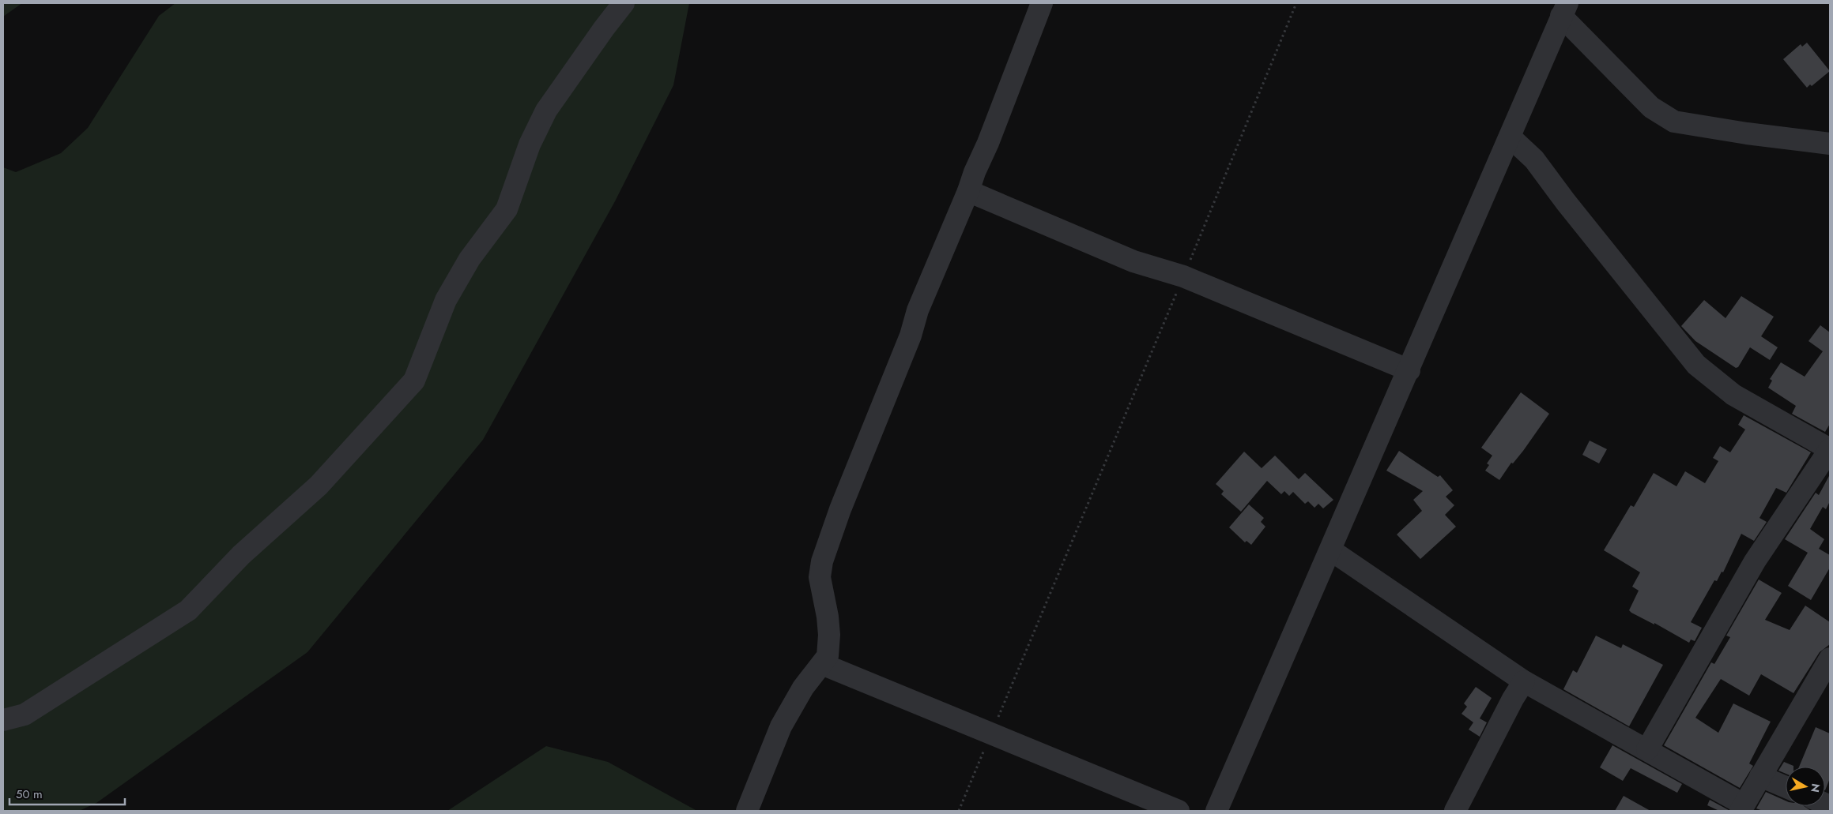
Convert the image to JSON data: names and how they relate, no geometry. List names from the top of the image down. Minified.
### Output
{"scale_bar":"50 m","north":"right"}
